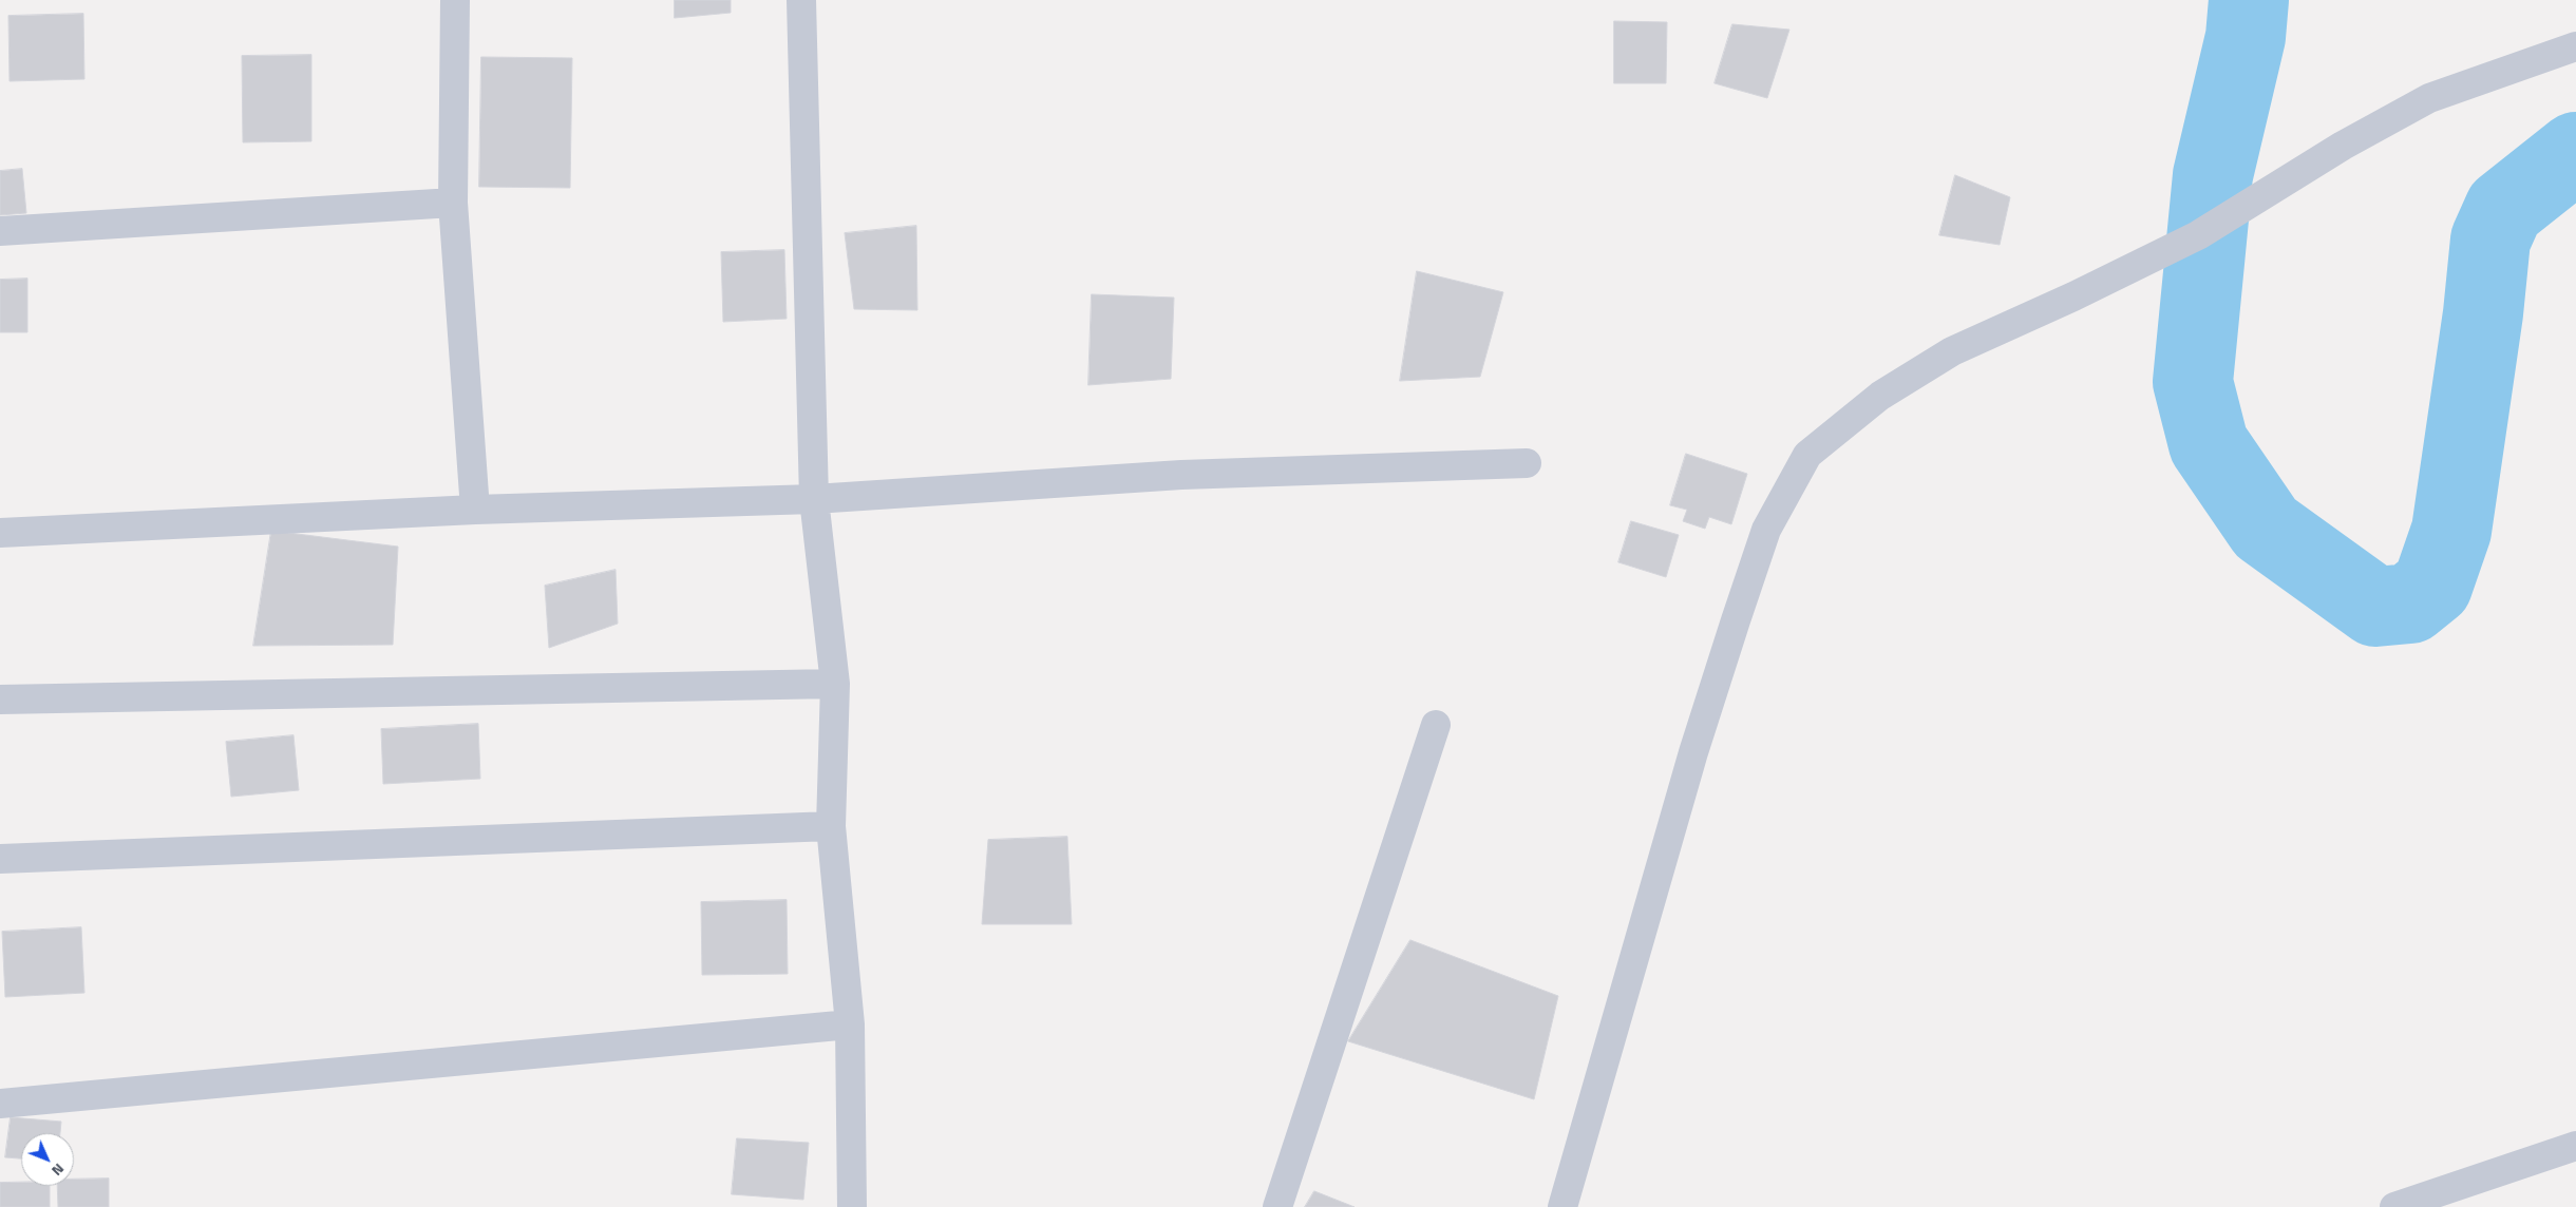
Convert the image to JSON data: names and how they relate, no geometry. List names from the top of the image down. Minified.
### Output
{"north":"bottom right"}
